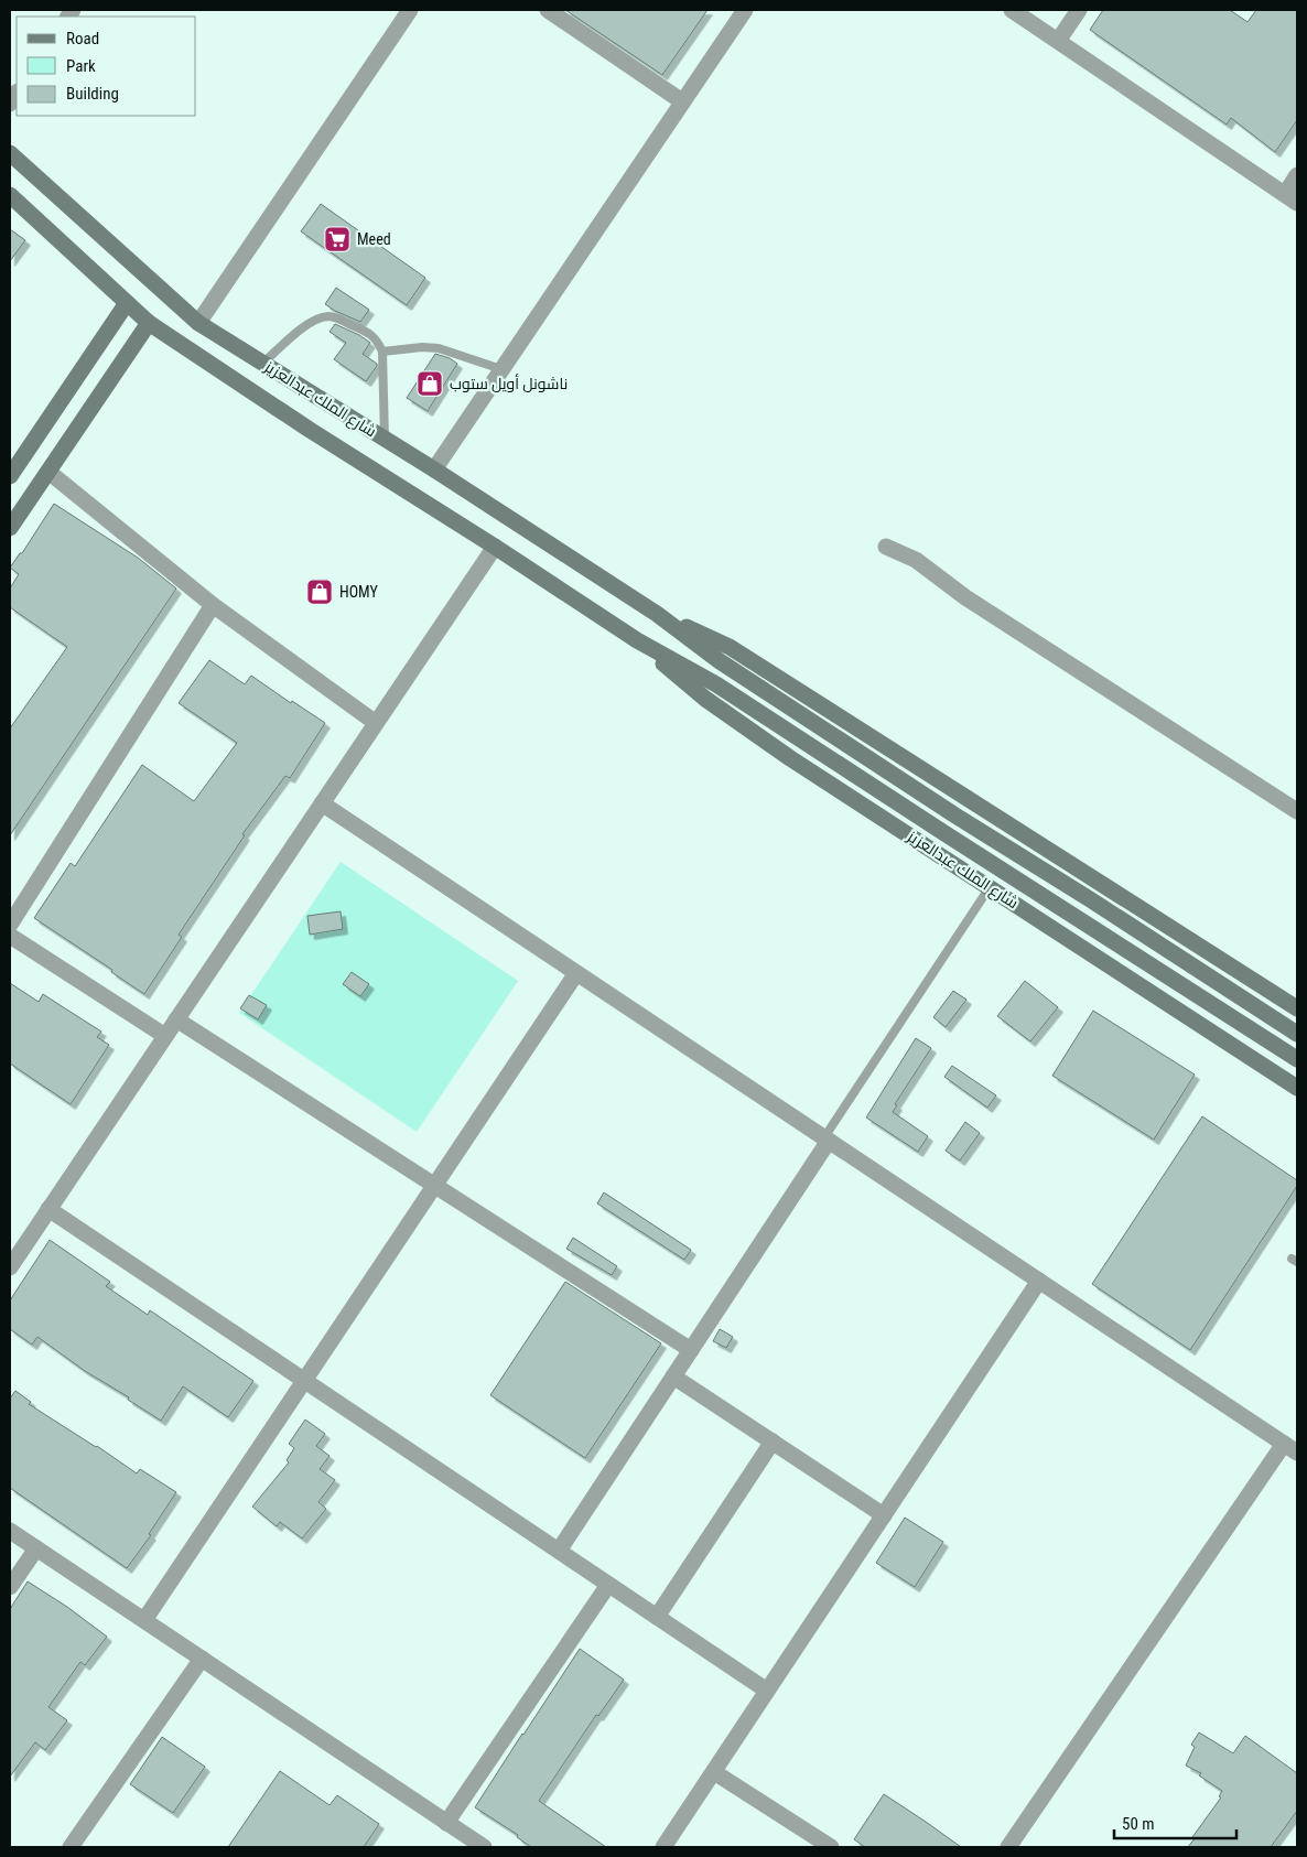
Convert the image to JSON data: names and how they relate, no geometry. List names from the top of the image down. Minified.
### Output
{"streets":{"street":["شارع الملك عبدالعزيز"]},"places":{"supermarket":["Meed"],"shop":["ناشونل أويل ستوب","HOMY"]},"legend":["Road","Park","Building"],"scale_bar":"50 m"}
